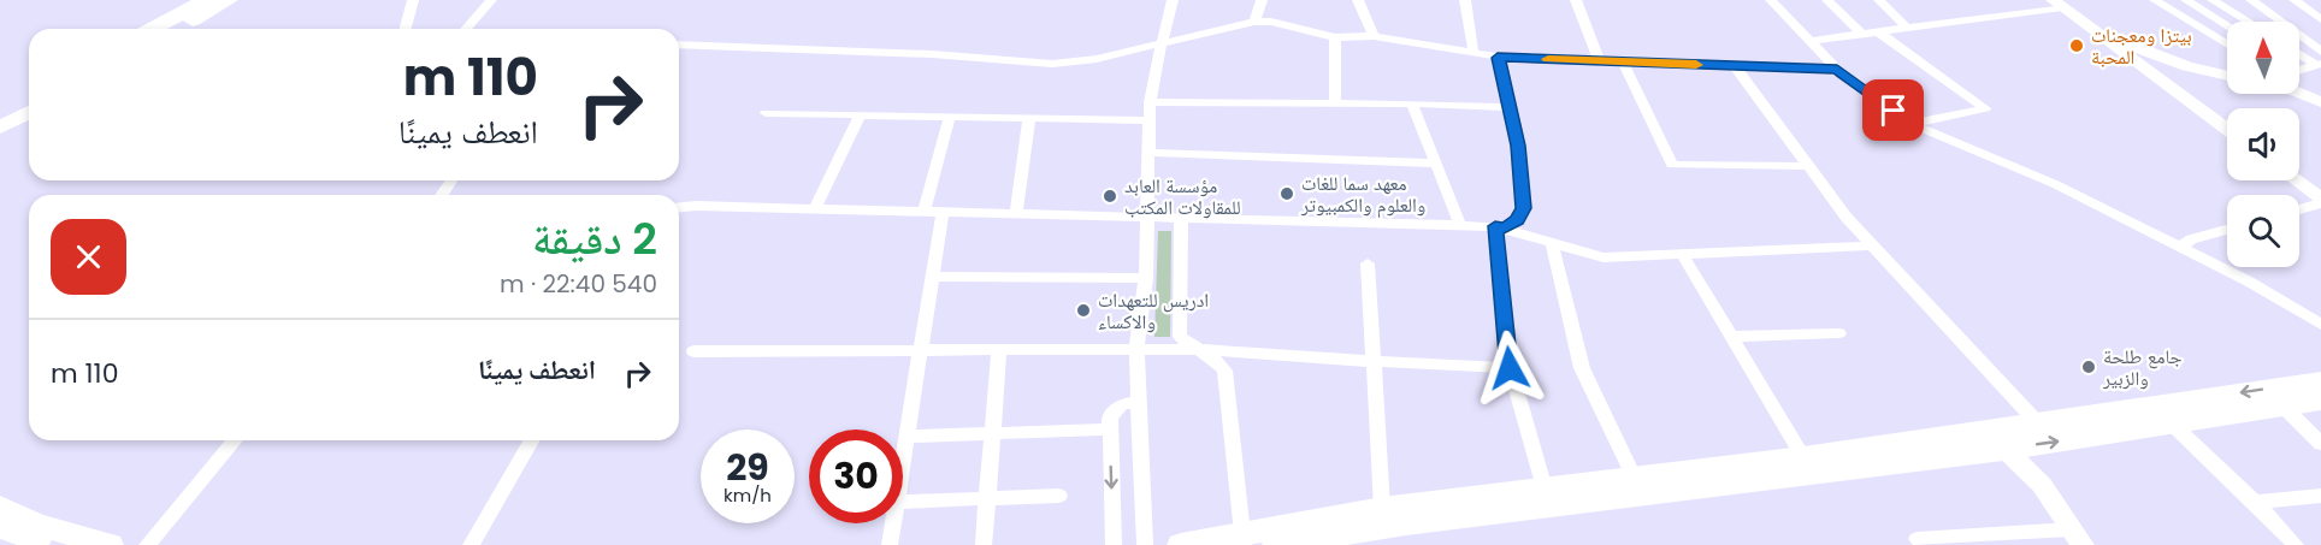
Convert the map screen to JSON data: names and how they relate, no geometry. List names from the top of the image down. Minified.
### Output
{"places":["بيتزا ومعجنات المحبة","معهد سما للغات والعلوم والكمبيوتر","مؤسسة العابد للمقاولات المكتب","ادريس للتعهدات والاكساء","جامع طلحة والزبير"],"north":"top","page":{"turn":["110 m","انعطف يمينًا"],"heading":["2 دقيقة","540 m · 22:40"],"list":[{"name":"انعطف يمينًا","value":"110 m"}],"speed":"29 km/h","limit":"30"}}
